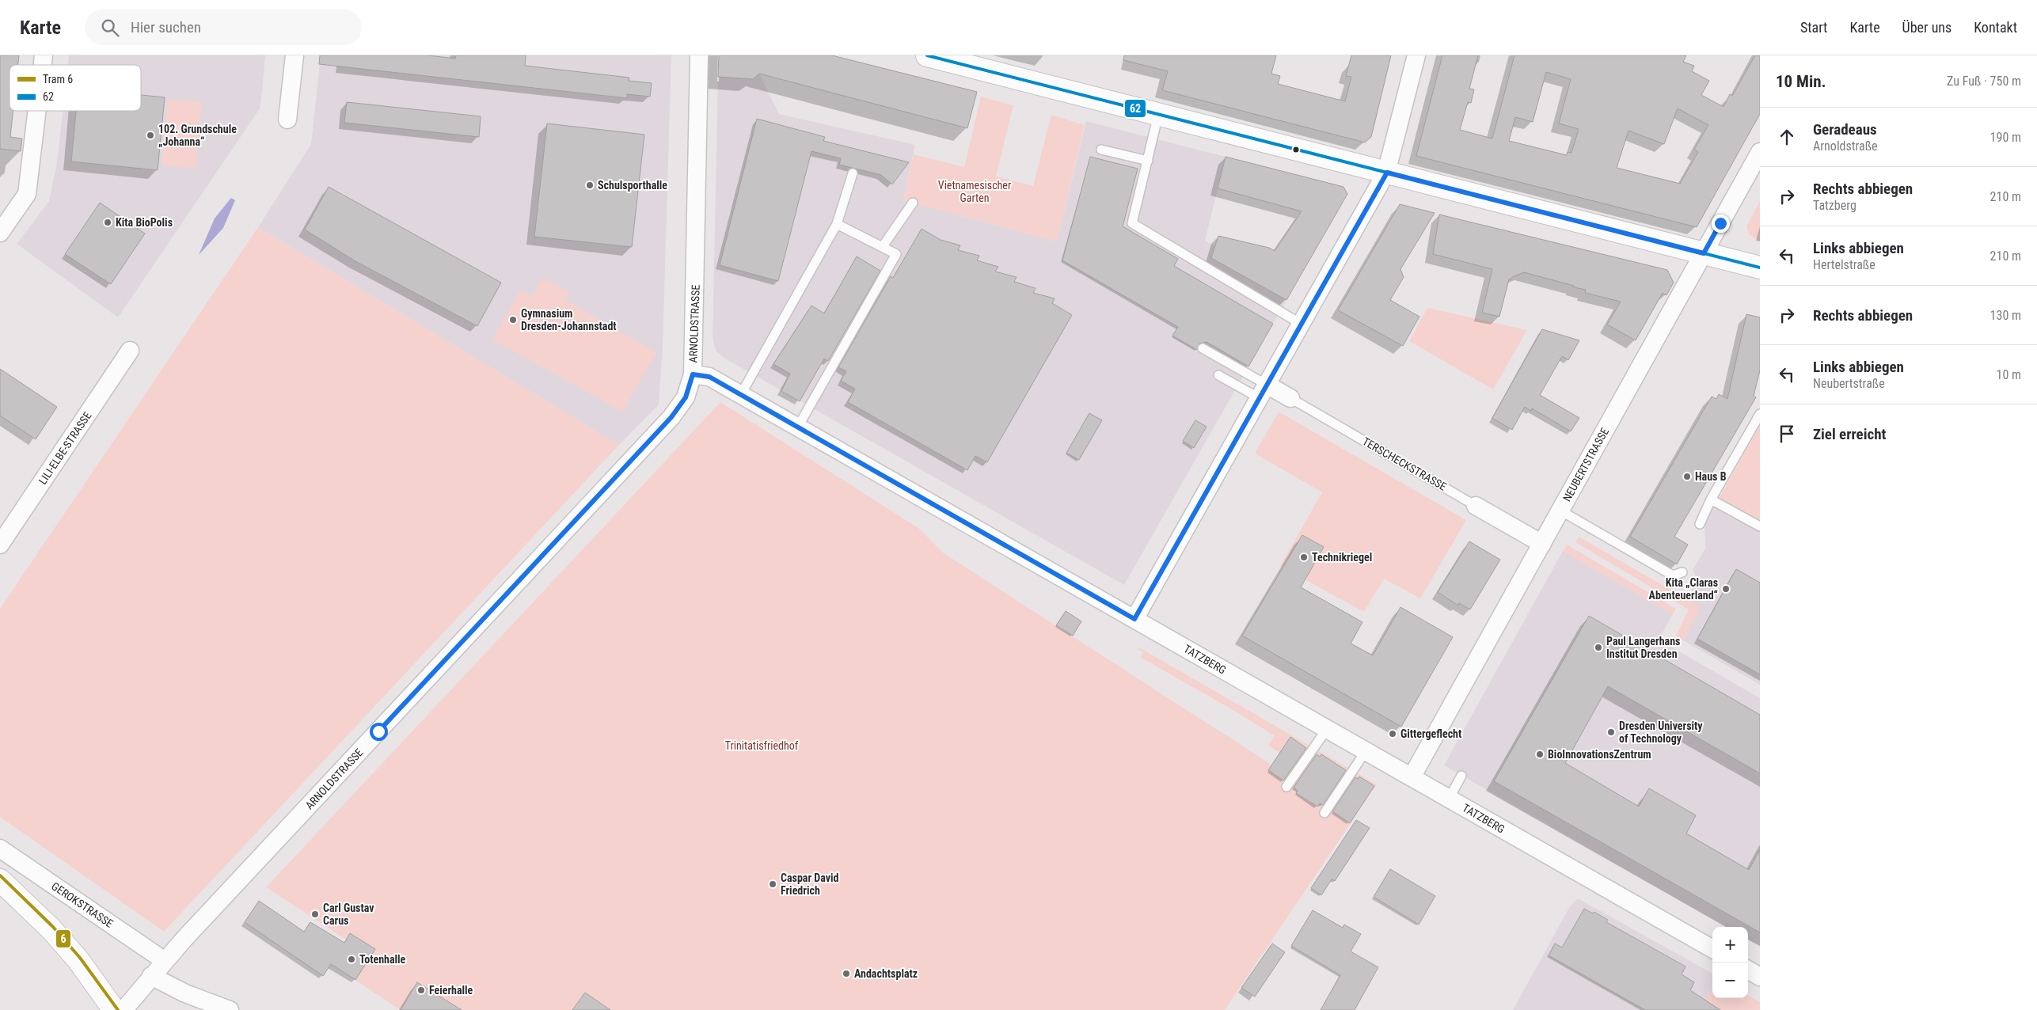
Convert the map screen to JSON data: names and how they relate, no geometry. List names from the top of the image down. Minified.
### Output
{"streets":{"street":["ARNOLDSTRASSE","LILI-ELBE-STRASSE","TERSCHECKSTRASSE","NEUBERTSTRASSE","TATZBERG","GEROKSTRASSE"]},"crossings":[["ARNOLDSTRASSE","TATZBERG"],["ARNOLDSTRASSE","GEROKSTRASSE"],["TERSCHECKSTRASSE","NEUBERTSTRASSE"],["NEUBERTSTRASSE","TATZBERG"]],"parks":["Vietnamesischer Garten","Trinitatisfriedhof"],"places":["102. Grundschule „Johanna“","Schulsporthalle","Kita BioPolis","Gymnasium Dresden-Johannstadt","Haus B","Technikriegel","Kita „Claras Abenteuerland“","Paul Langerhans Institut Dresden","Dresden University of Technology","Gittergeflecht","BioInnovationsZentrum","Caspar David Friedrich","Carl Gustav Carus","Totenhalle","Andachtsplatz","Feierhalle"],"lines":["transit line 62","tram line 6"],"legend":["Tram 6","62"],"page":{"header":"Karte","search":"Hier suchen","nav":["Start","Karte","Über uns","Kontakt"],"heading":["10 Min.","Zu Fuß · 750 m"],"list":[["Geradeaus","Arnoldstraße","190 m"],["Rechts abbiegen","Tatzberg","210 m"],["Links abbiegen","Hertelstraße","210 m"],["Rechts abbiegen","130 m"],["Links abbiegen","Neubertstraße","10 m"],"Ziel erreicht"],"map_buttons":["+","−"]}}
